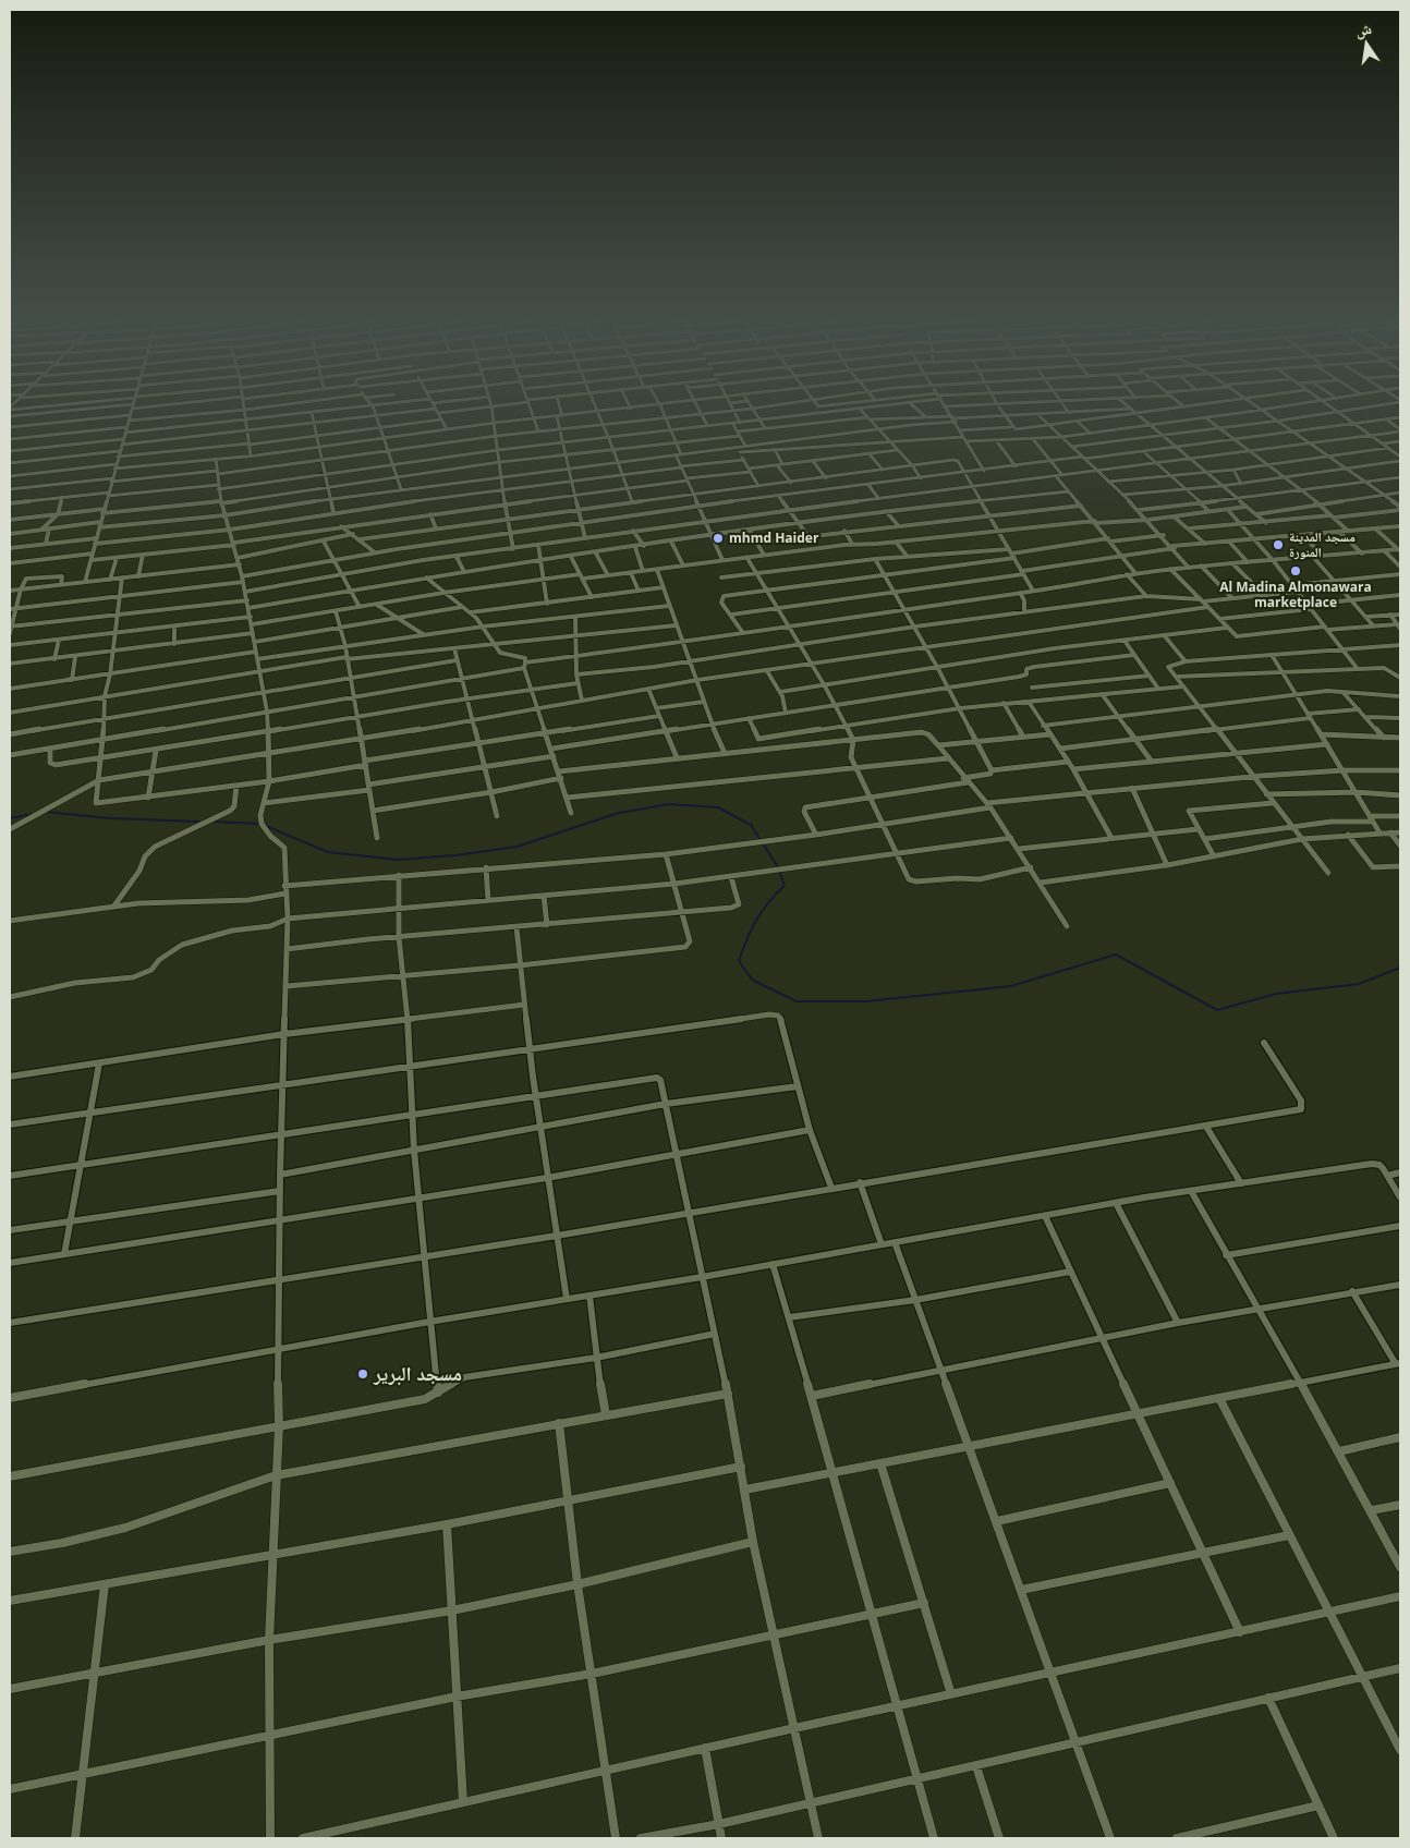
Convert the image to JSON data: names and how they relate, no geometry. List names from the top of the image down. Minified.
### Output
{"places":["mhmd Haider","مسجد المدينة المنورة","Al Madina Almonawara marketplace","مسجد البرير"],"north":"top"}
